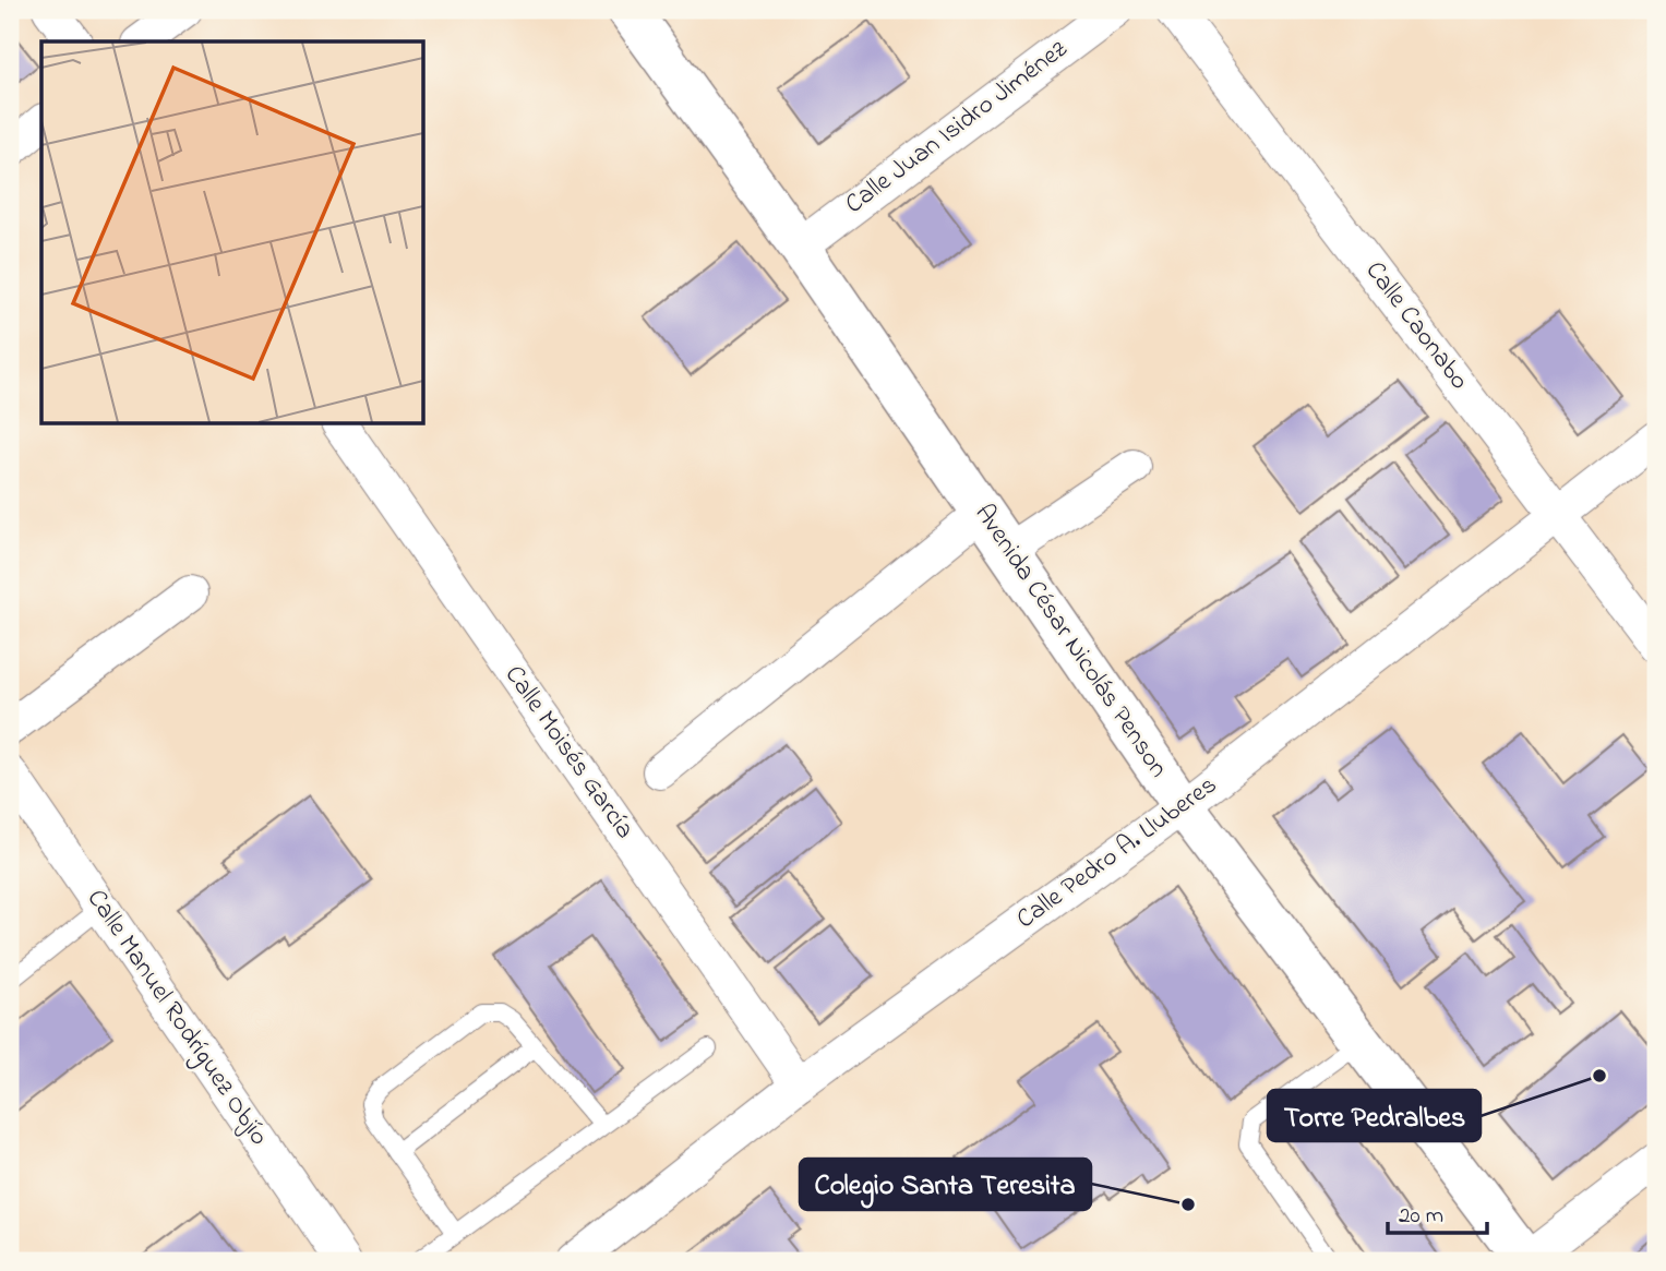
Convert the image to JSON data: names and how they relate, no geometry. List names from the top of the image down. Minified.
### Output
{"streets":{"main road":["Avenida César Nicolás Penson"],"street":["Calle Juan Isidro Jiménez","Calle Caonabo","Calle Moisés García","Calle Pedro A. Lluberes","Calle Manuel Rodríguez Objío"]},"crossings":[["Calle Juan Isidro Jiménez","Avenida César Nicolás Penson"],["Calle Caonabo","Calle Pedro A. Lluberes"],["Avenida César Nicolás Penson","Calle Pedro A. Lluberes"],["Calle Moisés García","Calle Pedro A. Lluberes"]],"places":["Torre Pedralbes","Colegio Santa Teresita"],"scale_bar":"20 m"}
